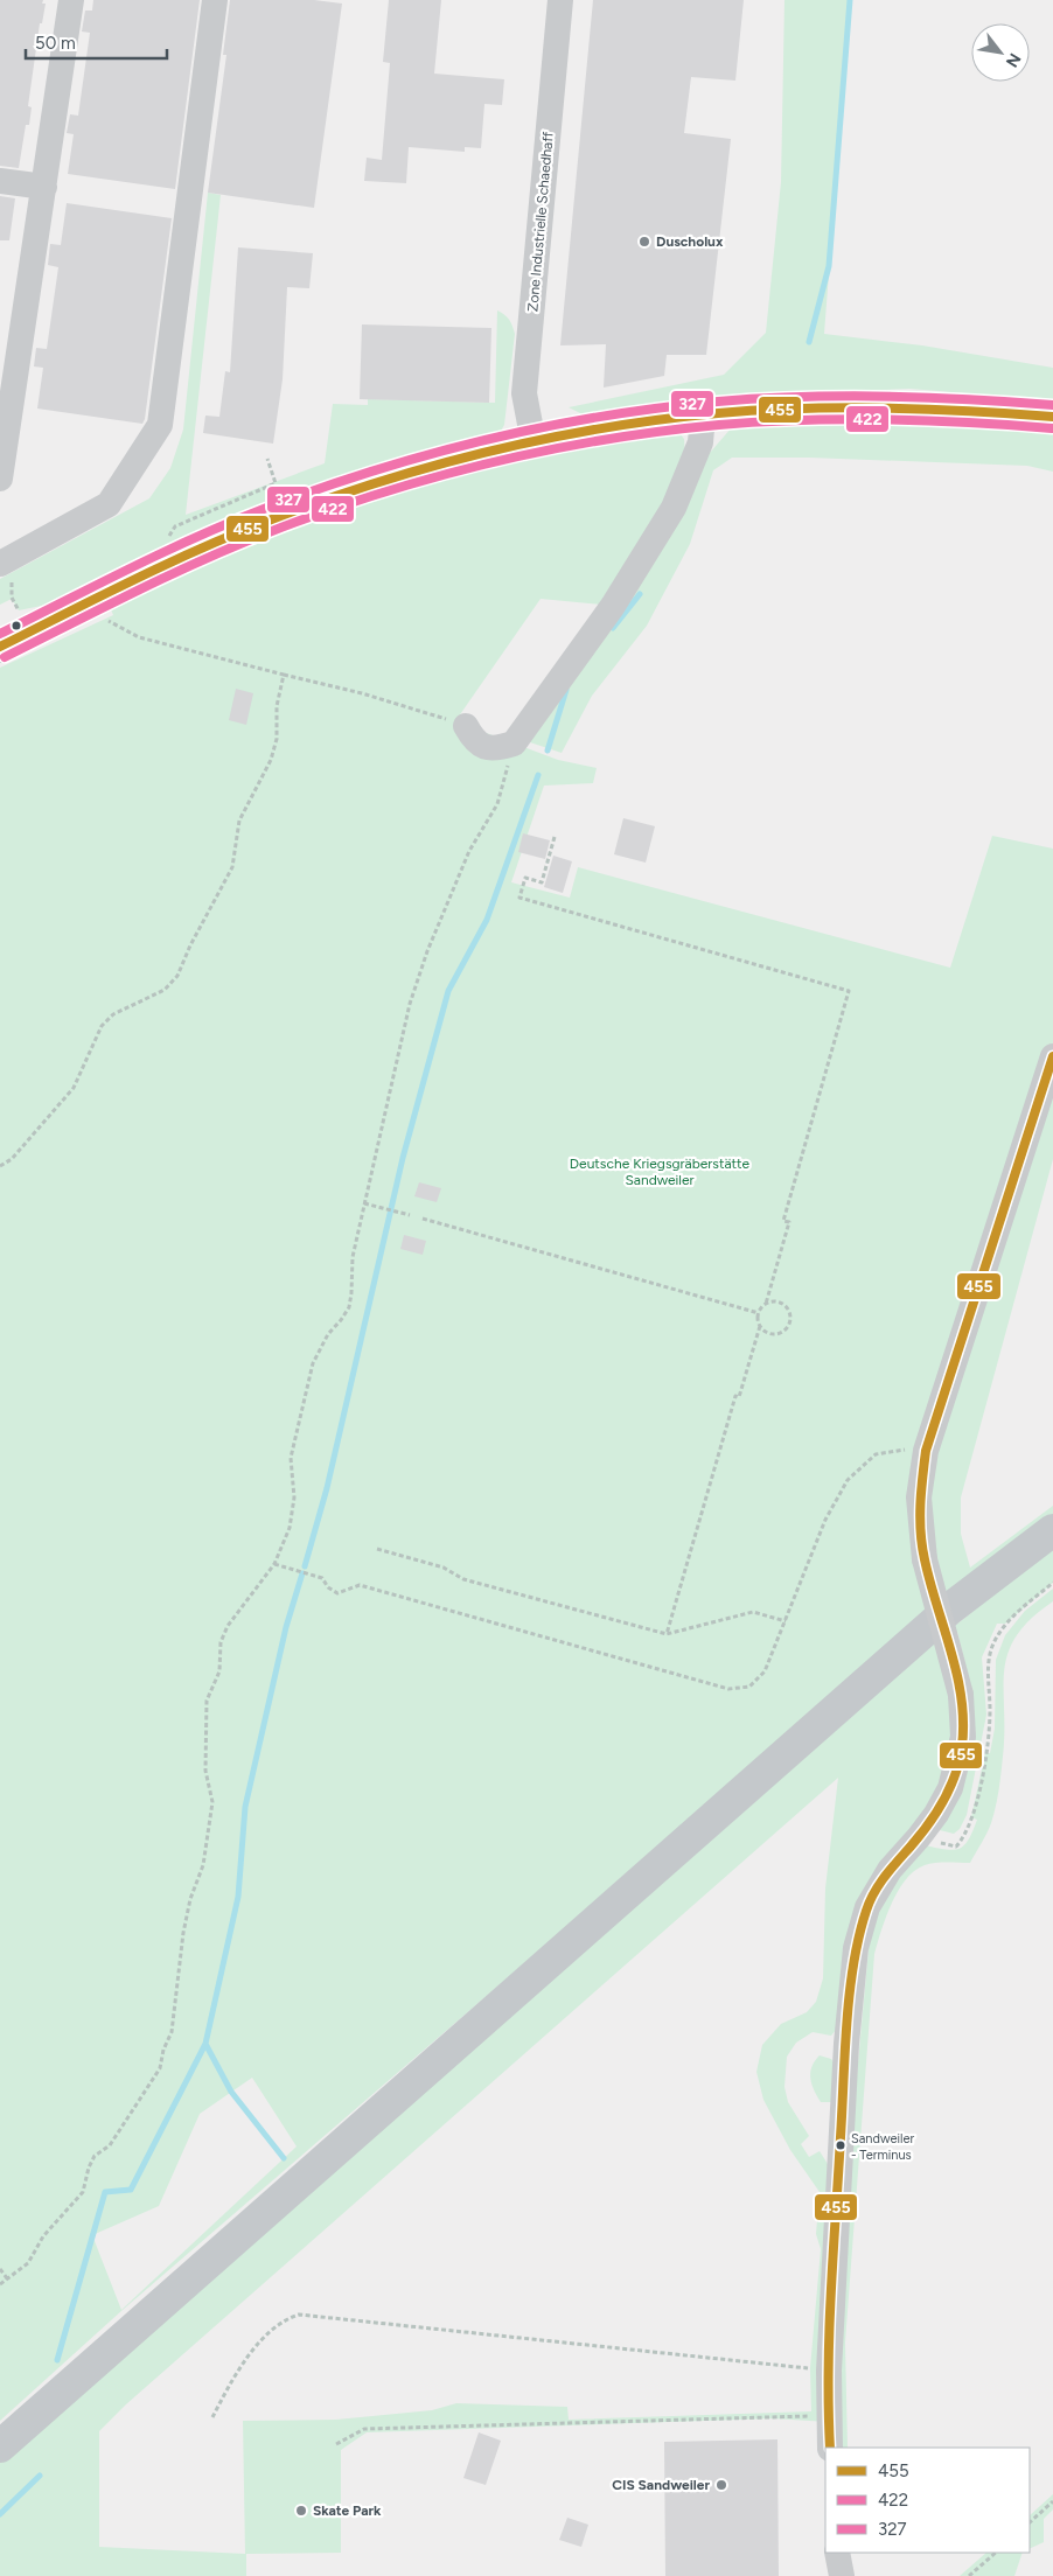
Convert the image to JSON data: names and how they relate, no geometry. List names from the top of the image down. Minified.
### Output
{"streets":{"street":["Zone Industrielle Schaedhaff"]},"parks":["Deutsche Kriegsgräberstätte Sandweiler"],"places":["Duscholux","Sandweiler - Terminus","CIS Sandweiler","Skate Park"],"lines":["transit line 327","transit line 455","transit line 422"],"legend":["455","422","327"],"scale_bar":"50 m","north":"bottom right"}
